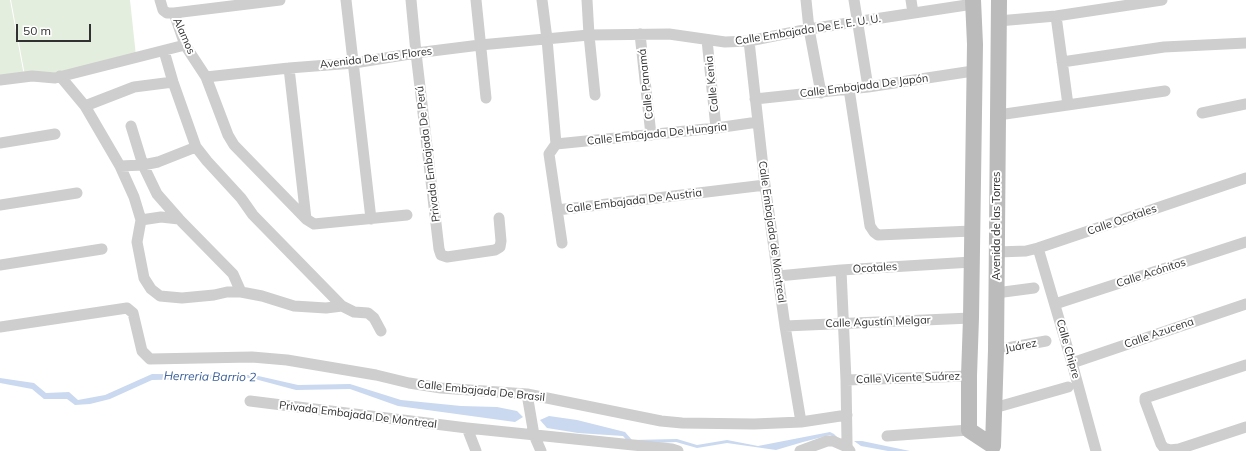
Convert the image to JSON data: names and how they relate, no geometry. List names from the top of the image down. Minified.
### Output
{"streets":{"main road":["Avenida de las Torres"],"street":["Calle Embajada De E. E. U. U.","Alamos","Avenida De Las Flores","Calle Panamá","Calle Kenia","Calle Embajada De Japón","Calle Embajada De Hungria","Privada Embajada De Perú","Calle Embajada De Austria","Calle Ocotales","Calle Embajada de Montreal","Ocotales","Calle Acónitos","Calle Agustín Melgar","Calle Azucena","Juárez","Calle Chipre","Calle Vicente Suárez","Calle Embajada De Brasil","Privada Embajada De Montreal"]},"crossings":[["Calle Embajada De E. E. U. U.","Avenida De Las Flores"],["Calle Embajada De E. E. U. U.","Calle Panamá"],["Calle Embajada De E. E. U. U.","Calle Kenia"],["Calle Embajada De E. E. U. U.","Calle Embajada De Austria"],["Calle Embajada De E. E. U. U.","Calle Embajada de Montreal"],["Alamos","Avenida De Las Flores"],["Avenida De Las Flores","Privada Embajada De Perú"],["Avenida De Las Flores","Calle Embajada De Austria"],["Calle Panamá","Calle Embajada De Hungria"],["Calle Kenia","Calle Embajada De Hungria"],["Calle Embajada De Japón","Calle Embajada de Montreal"],["Calle Embajada De Hungria","Calle Embajada De Austria"],["Calle Embajada De Hungria","Calle Embajada de Montreal"],["Calle Embajada De Austria","Calle Embajada de Montreal"],["Calle Ocotales","Avenida de las Torres"],["Calle Ocotales","Calle Chipre"],["Avenida de las Torres","Juárez"],["Calle Embajada de Montreal","Ocotales"],["Calle Embajada de Montreal","Calle Agustín Melgar"],["Calle Embajada de Montreal","Calle Embajada De Brasil"],["Calle Acónitos","Calle Chipre"],["Calle Azucena","Calle Chipre"]],"water":["Herreria Barrio 2"],"scale_bar":"50 m"}
